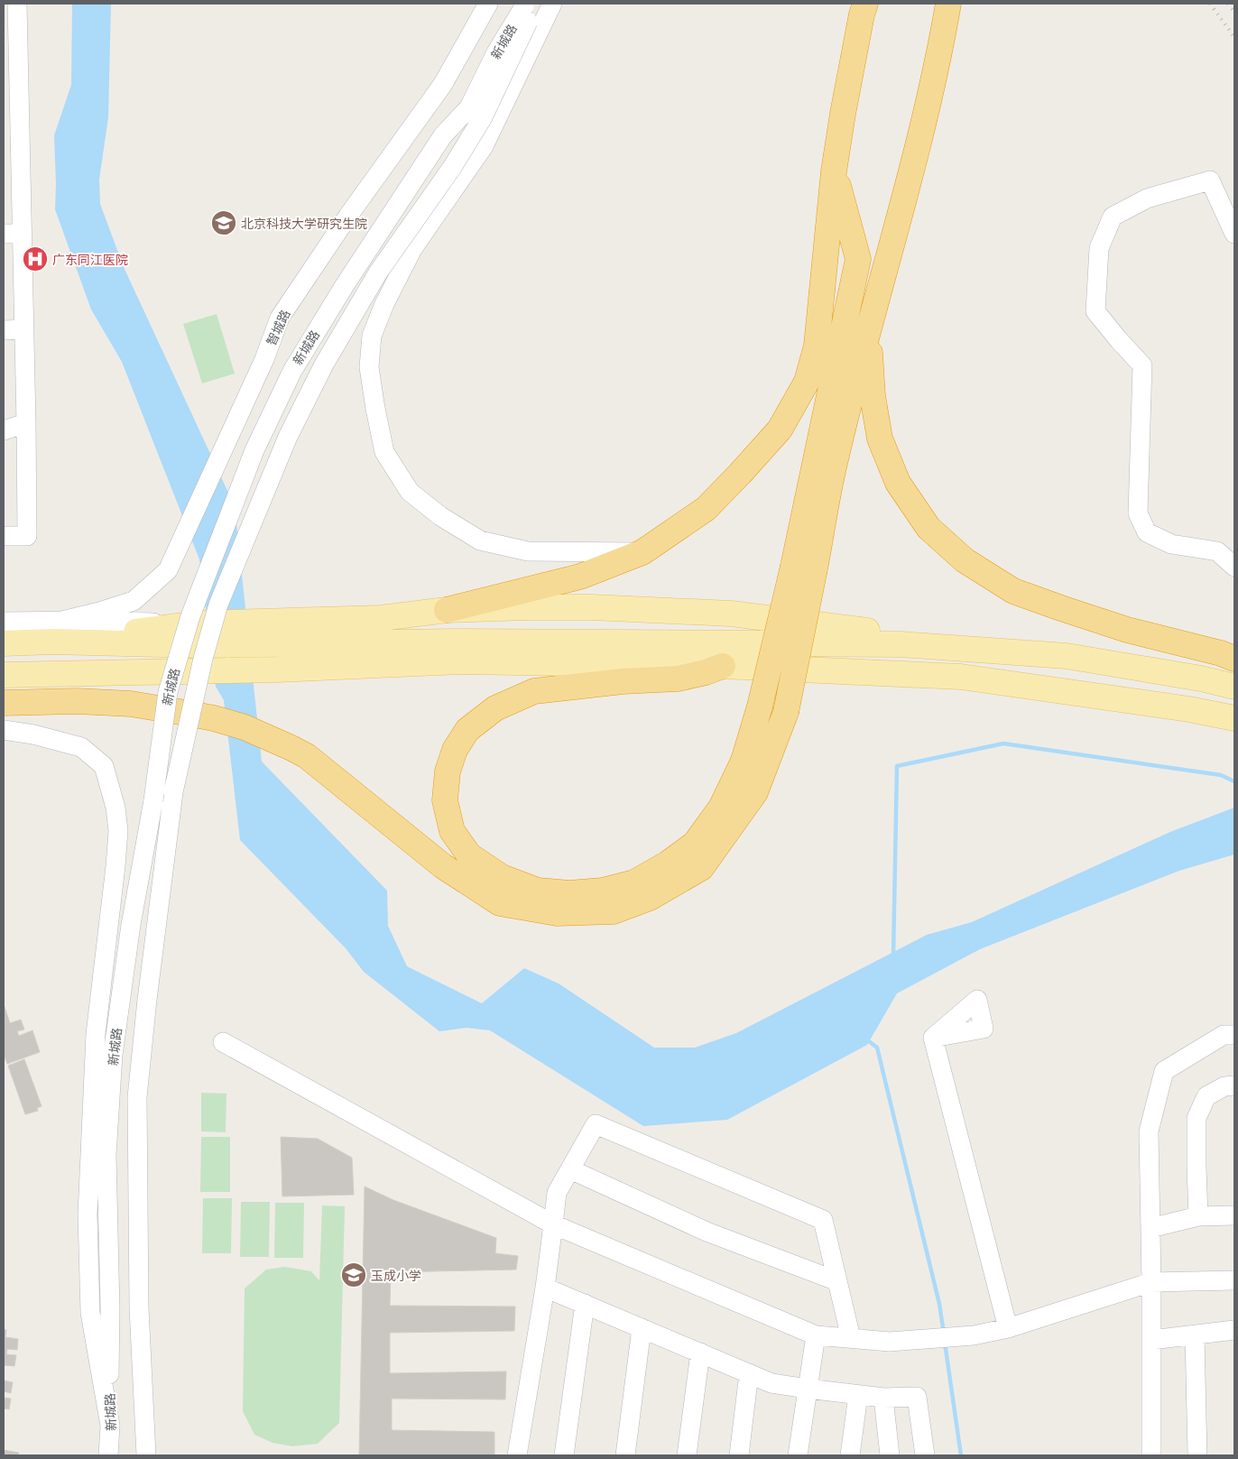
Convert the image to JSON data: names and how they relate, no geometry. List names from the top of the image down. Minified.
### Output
{"streets":{"street":["新城路","智城路"]},"places":{"school or university":["北京科技大学研究生院","玉成小学"],"hospital":["广东同江医院"]}}
